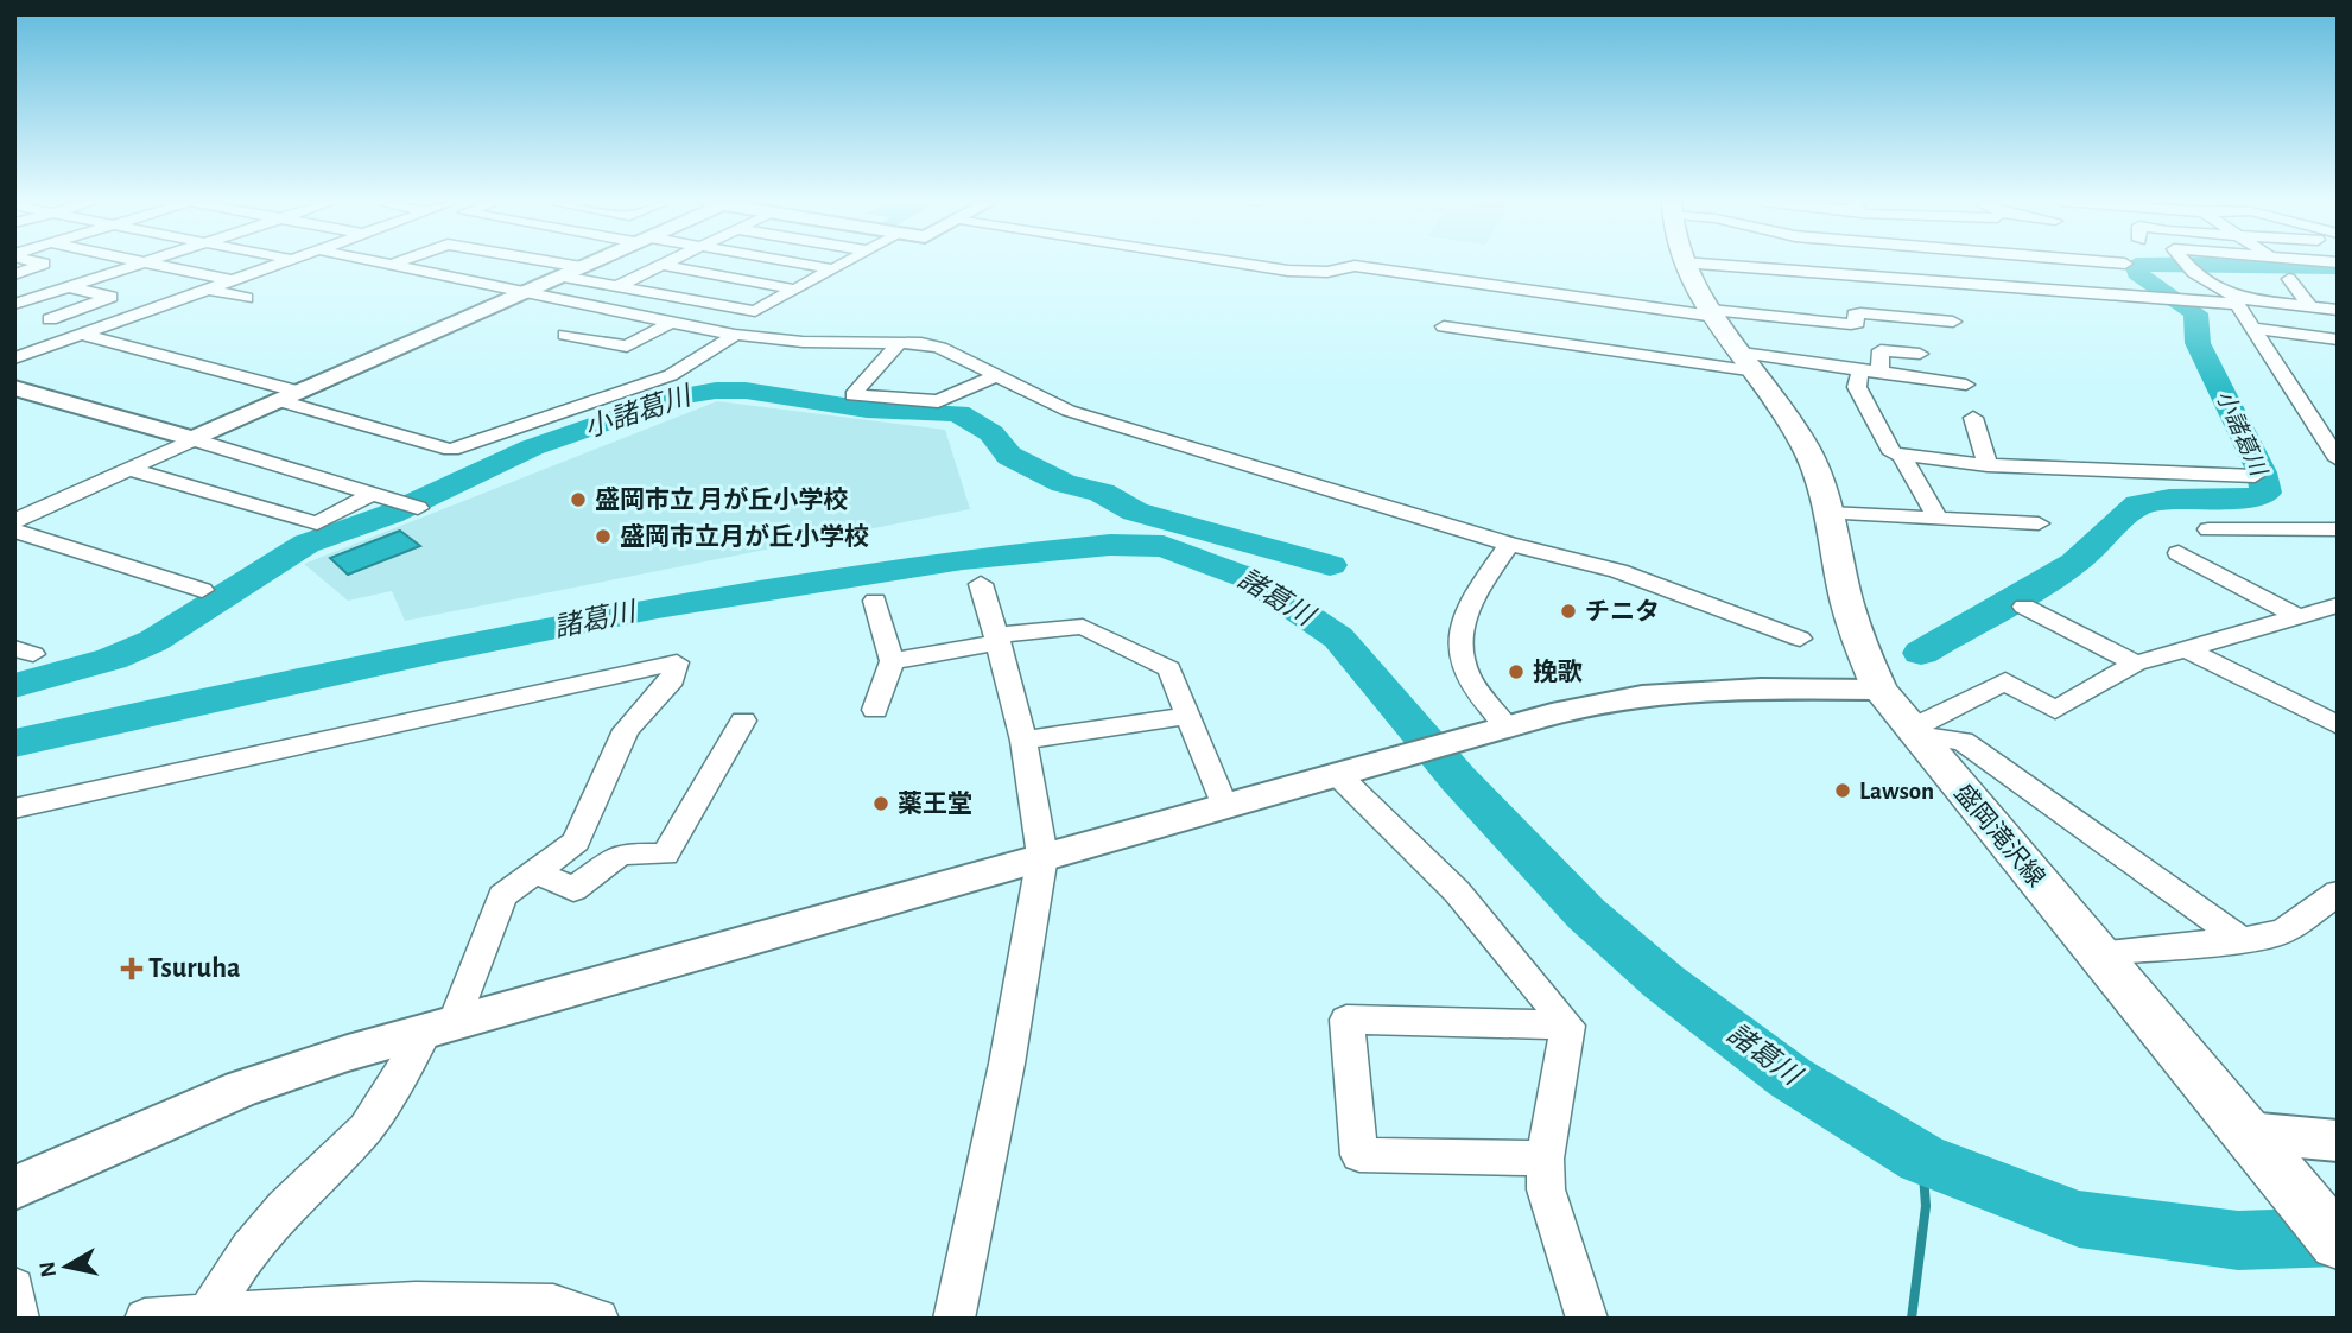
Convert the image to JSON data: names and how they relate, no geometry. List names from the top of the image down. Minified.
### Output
{"streets":{"main road":["盛岡滝沢線"]},"water":["小諸葛川","諸葛川"],"places":{"other":["盛岡市立 月が丘小学校","盛岡市立月が丘小学校","チニタ","挽歌","Lawson","薬王堂"],"health":["Tsuruha"]},"north":"left"}
